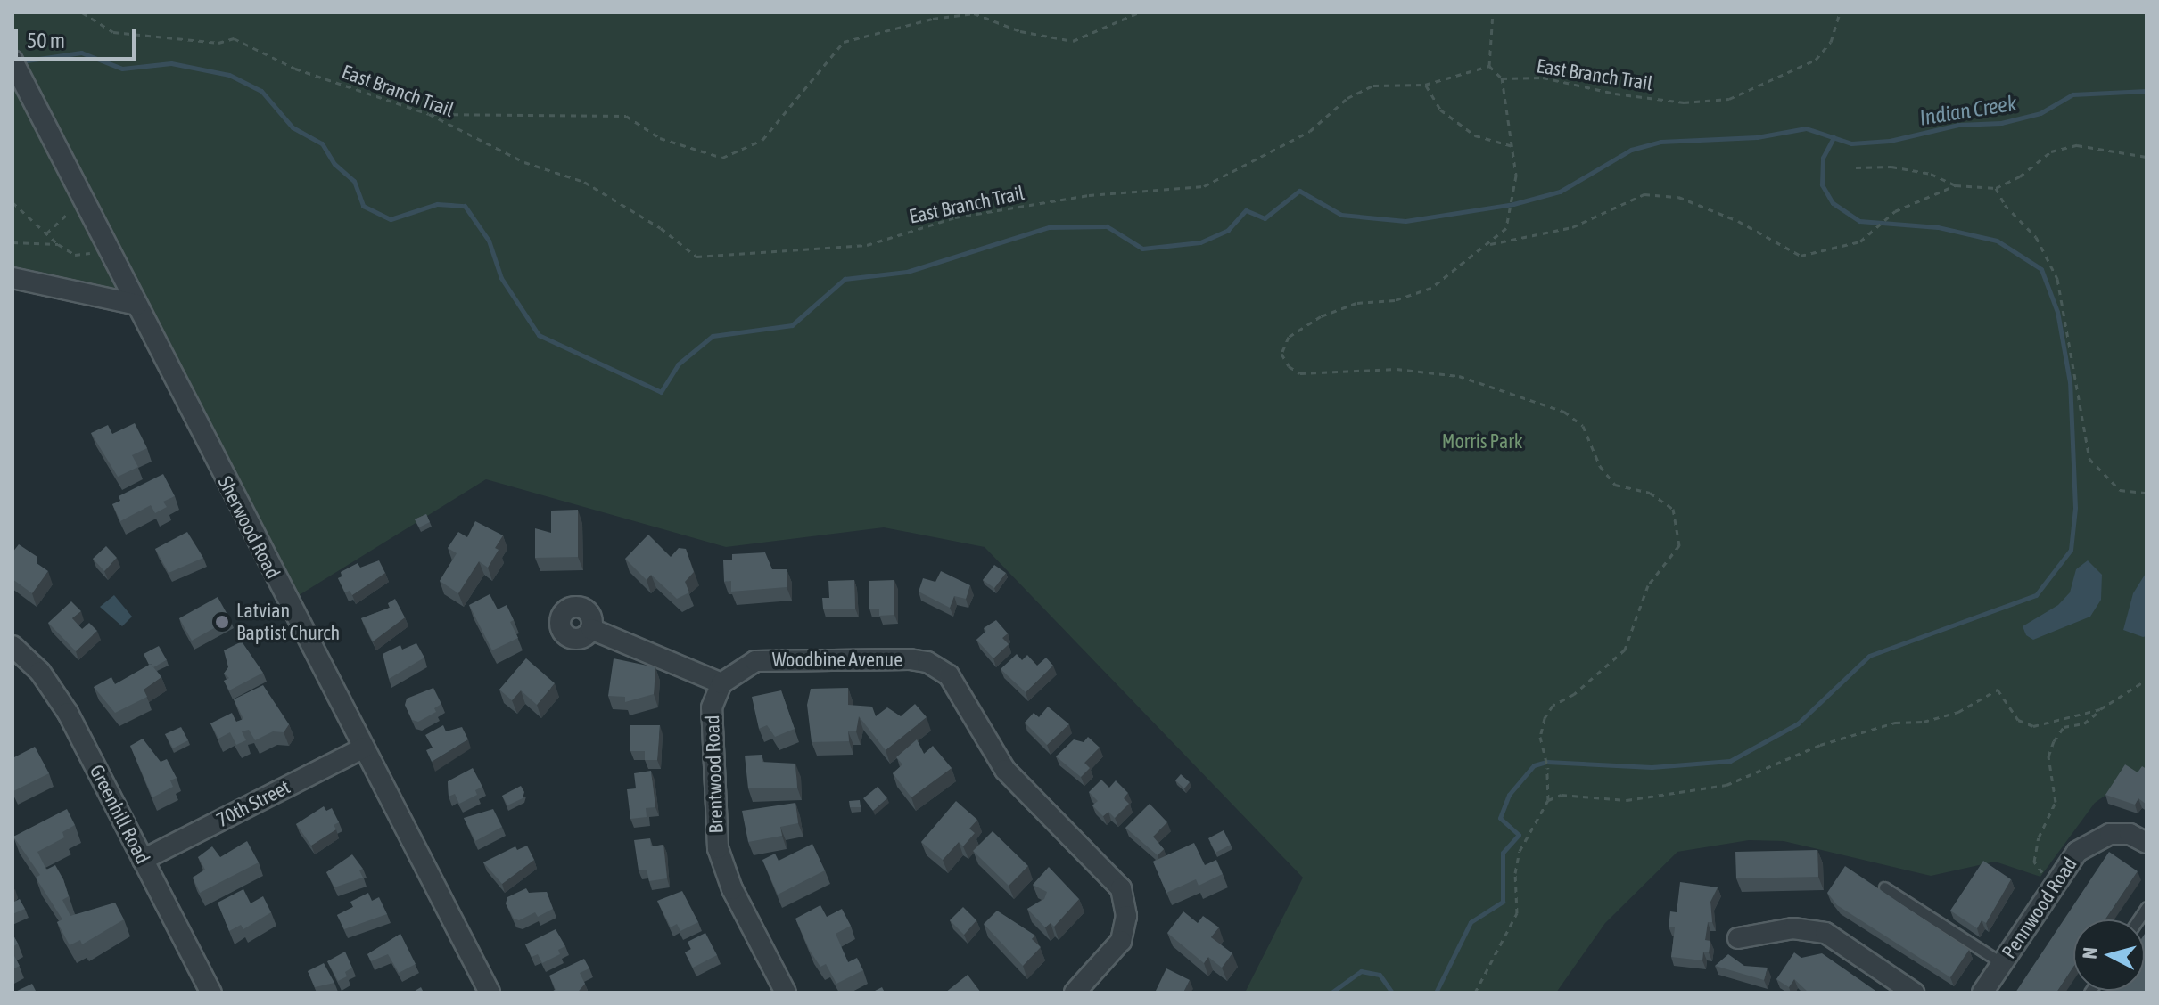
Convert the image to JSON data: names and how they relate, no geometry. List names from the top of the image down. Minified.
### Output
{"streets":{"street":["Sherwood Road","Woodbine Avenue","Brentwood Road","70th Street","Greenhill Road","Pennwood Road"],"path":["East Branch Trail"]},"crossings":[["Sherwood Road","70th Street"],["Woodbine Avenue","Brentwood Road"],["70th Street","Greenhill Road"]],"water":["Indian Creek"],"parks":["Morris Park"],"places":["Latvian Baptist Church"],"scale_bar":"50 m","north":"left"}
